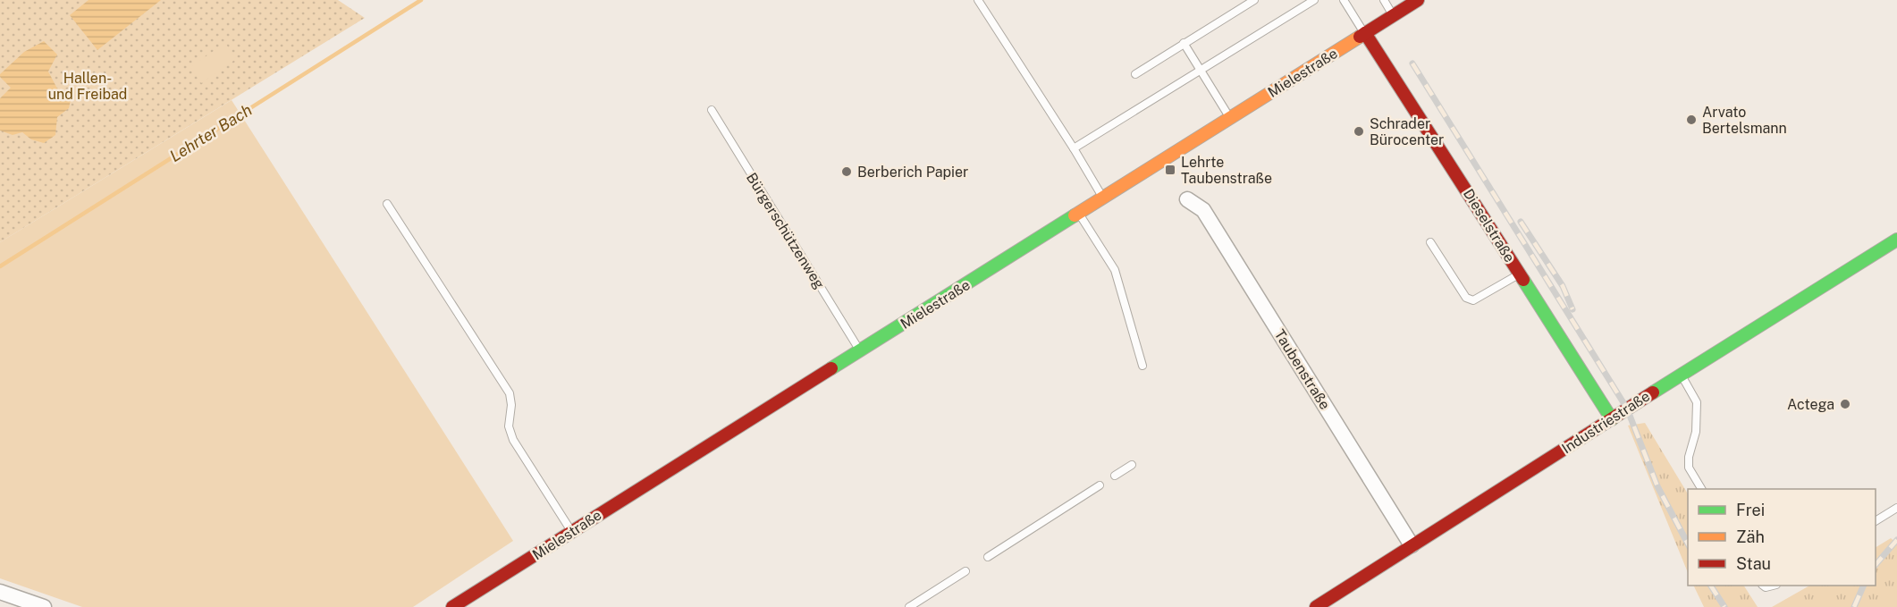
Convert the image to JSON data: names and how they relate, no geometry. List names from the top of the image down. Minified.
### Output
{"streets":{"street":["Mielestraße","Dieselstraße","Taubenstraße","Industriestraße"],"lane":["Bürgerschützenweg"]},"crossings":[["Mielestraße","Dieselstraße"],["Mielestraße","Bürgerschützenweg"],["Dieselstraße","Industriestraße"],["Taubenstraße","Industriestraße"]],"water":["Lehrter Bach"],"parks":["Hallen- und Freibad"],"places":{"other":["Arvato Bertelsmann","Schrader Bürocenter","Berberich Papier","Actega"],"transit":["Lehrte Taubenstraße"]},"legend":["Frei","Zäh","Stau"]}
